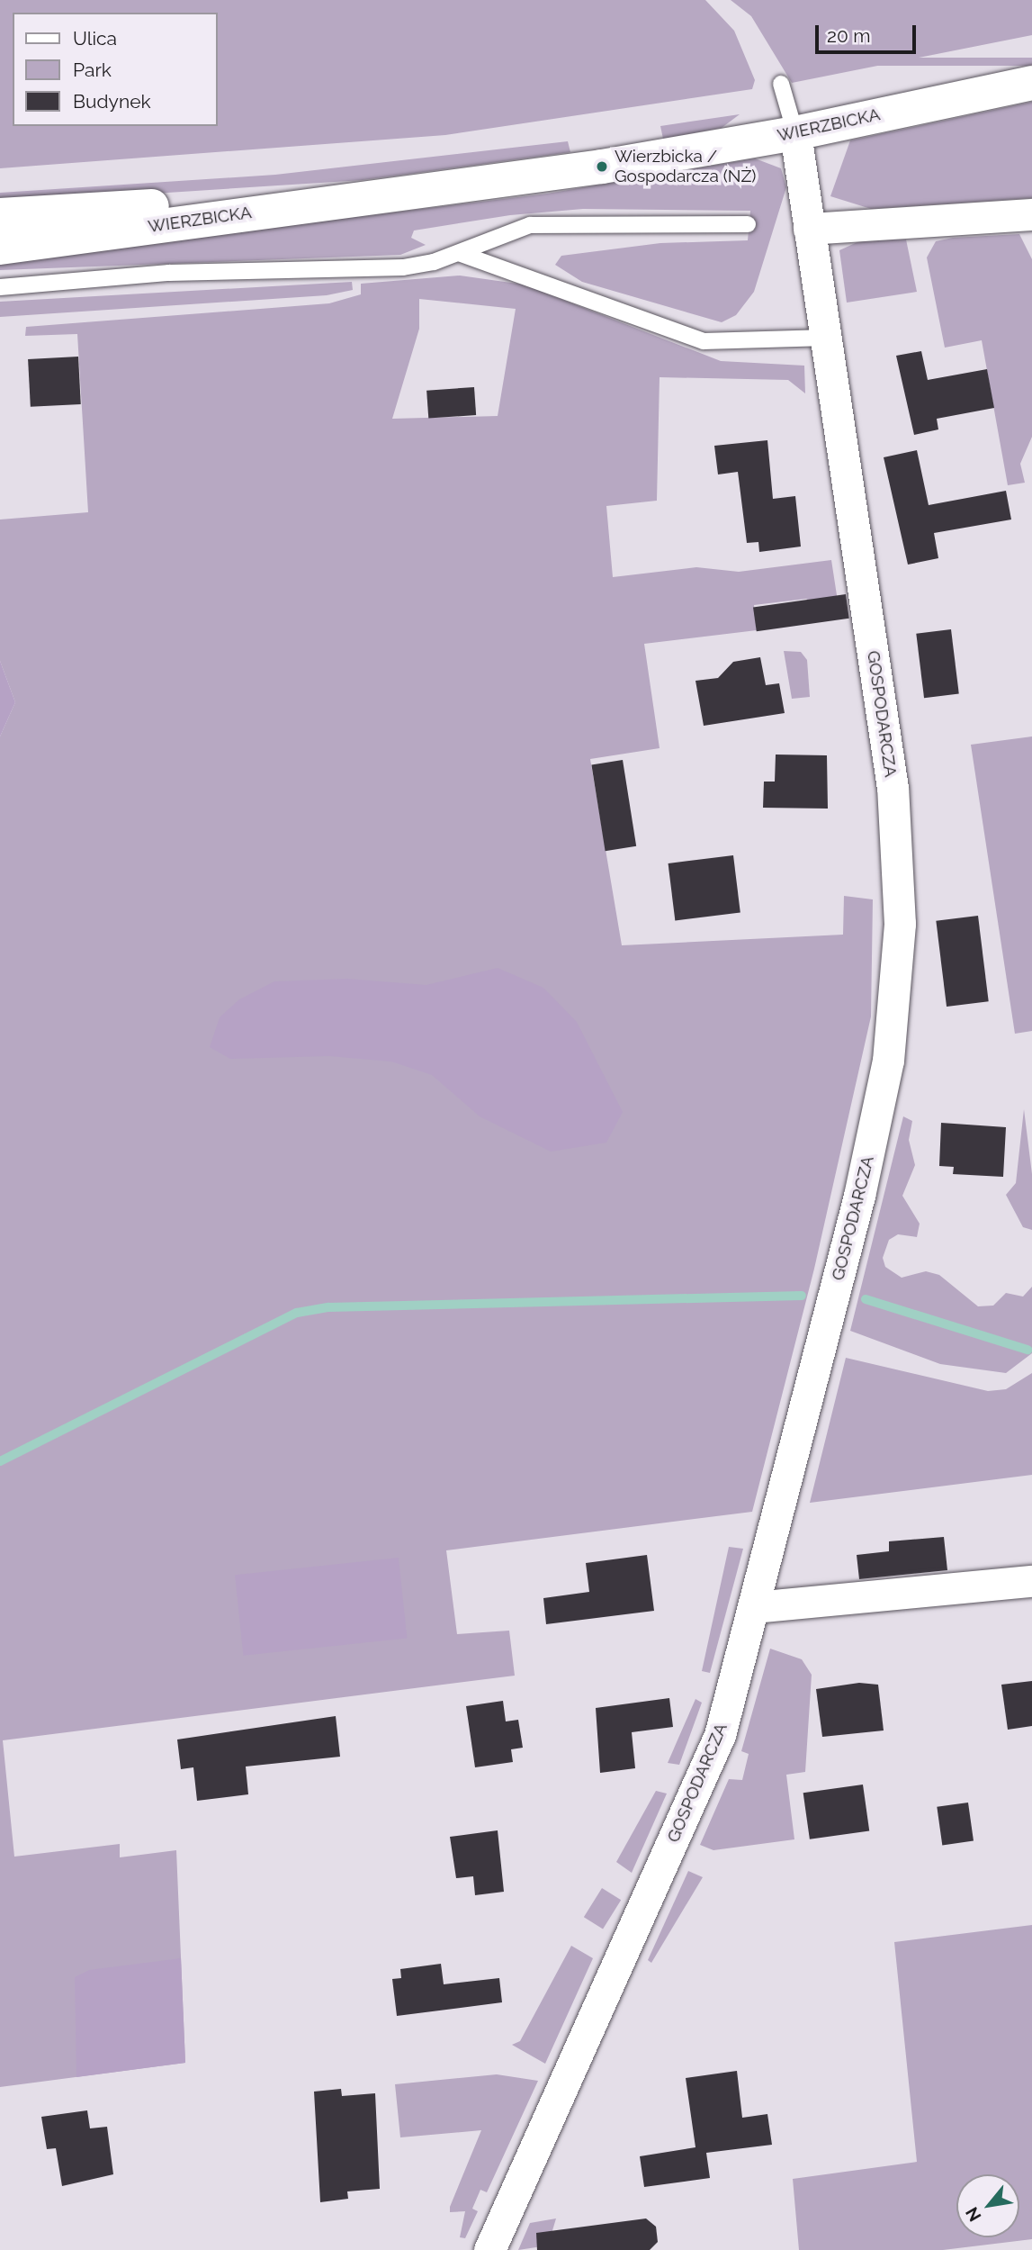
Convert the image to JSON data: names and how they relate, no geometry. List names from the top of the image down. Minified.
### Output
{"streets":{"street":["WIERZBICKA","GOSPODARCZA"]},"crossings":[["WIERZBICKA","GOSPODARCZA"]],"places":["Wierzbicka / Gospodarcza (NŻ)"],"legend":["Ulica","Park","Budynek"],"scale_bar":"20 m","north":"bottom left"}
